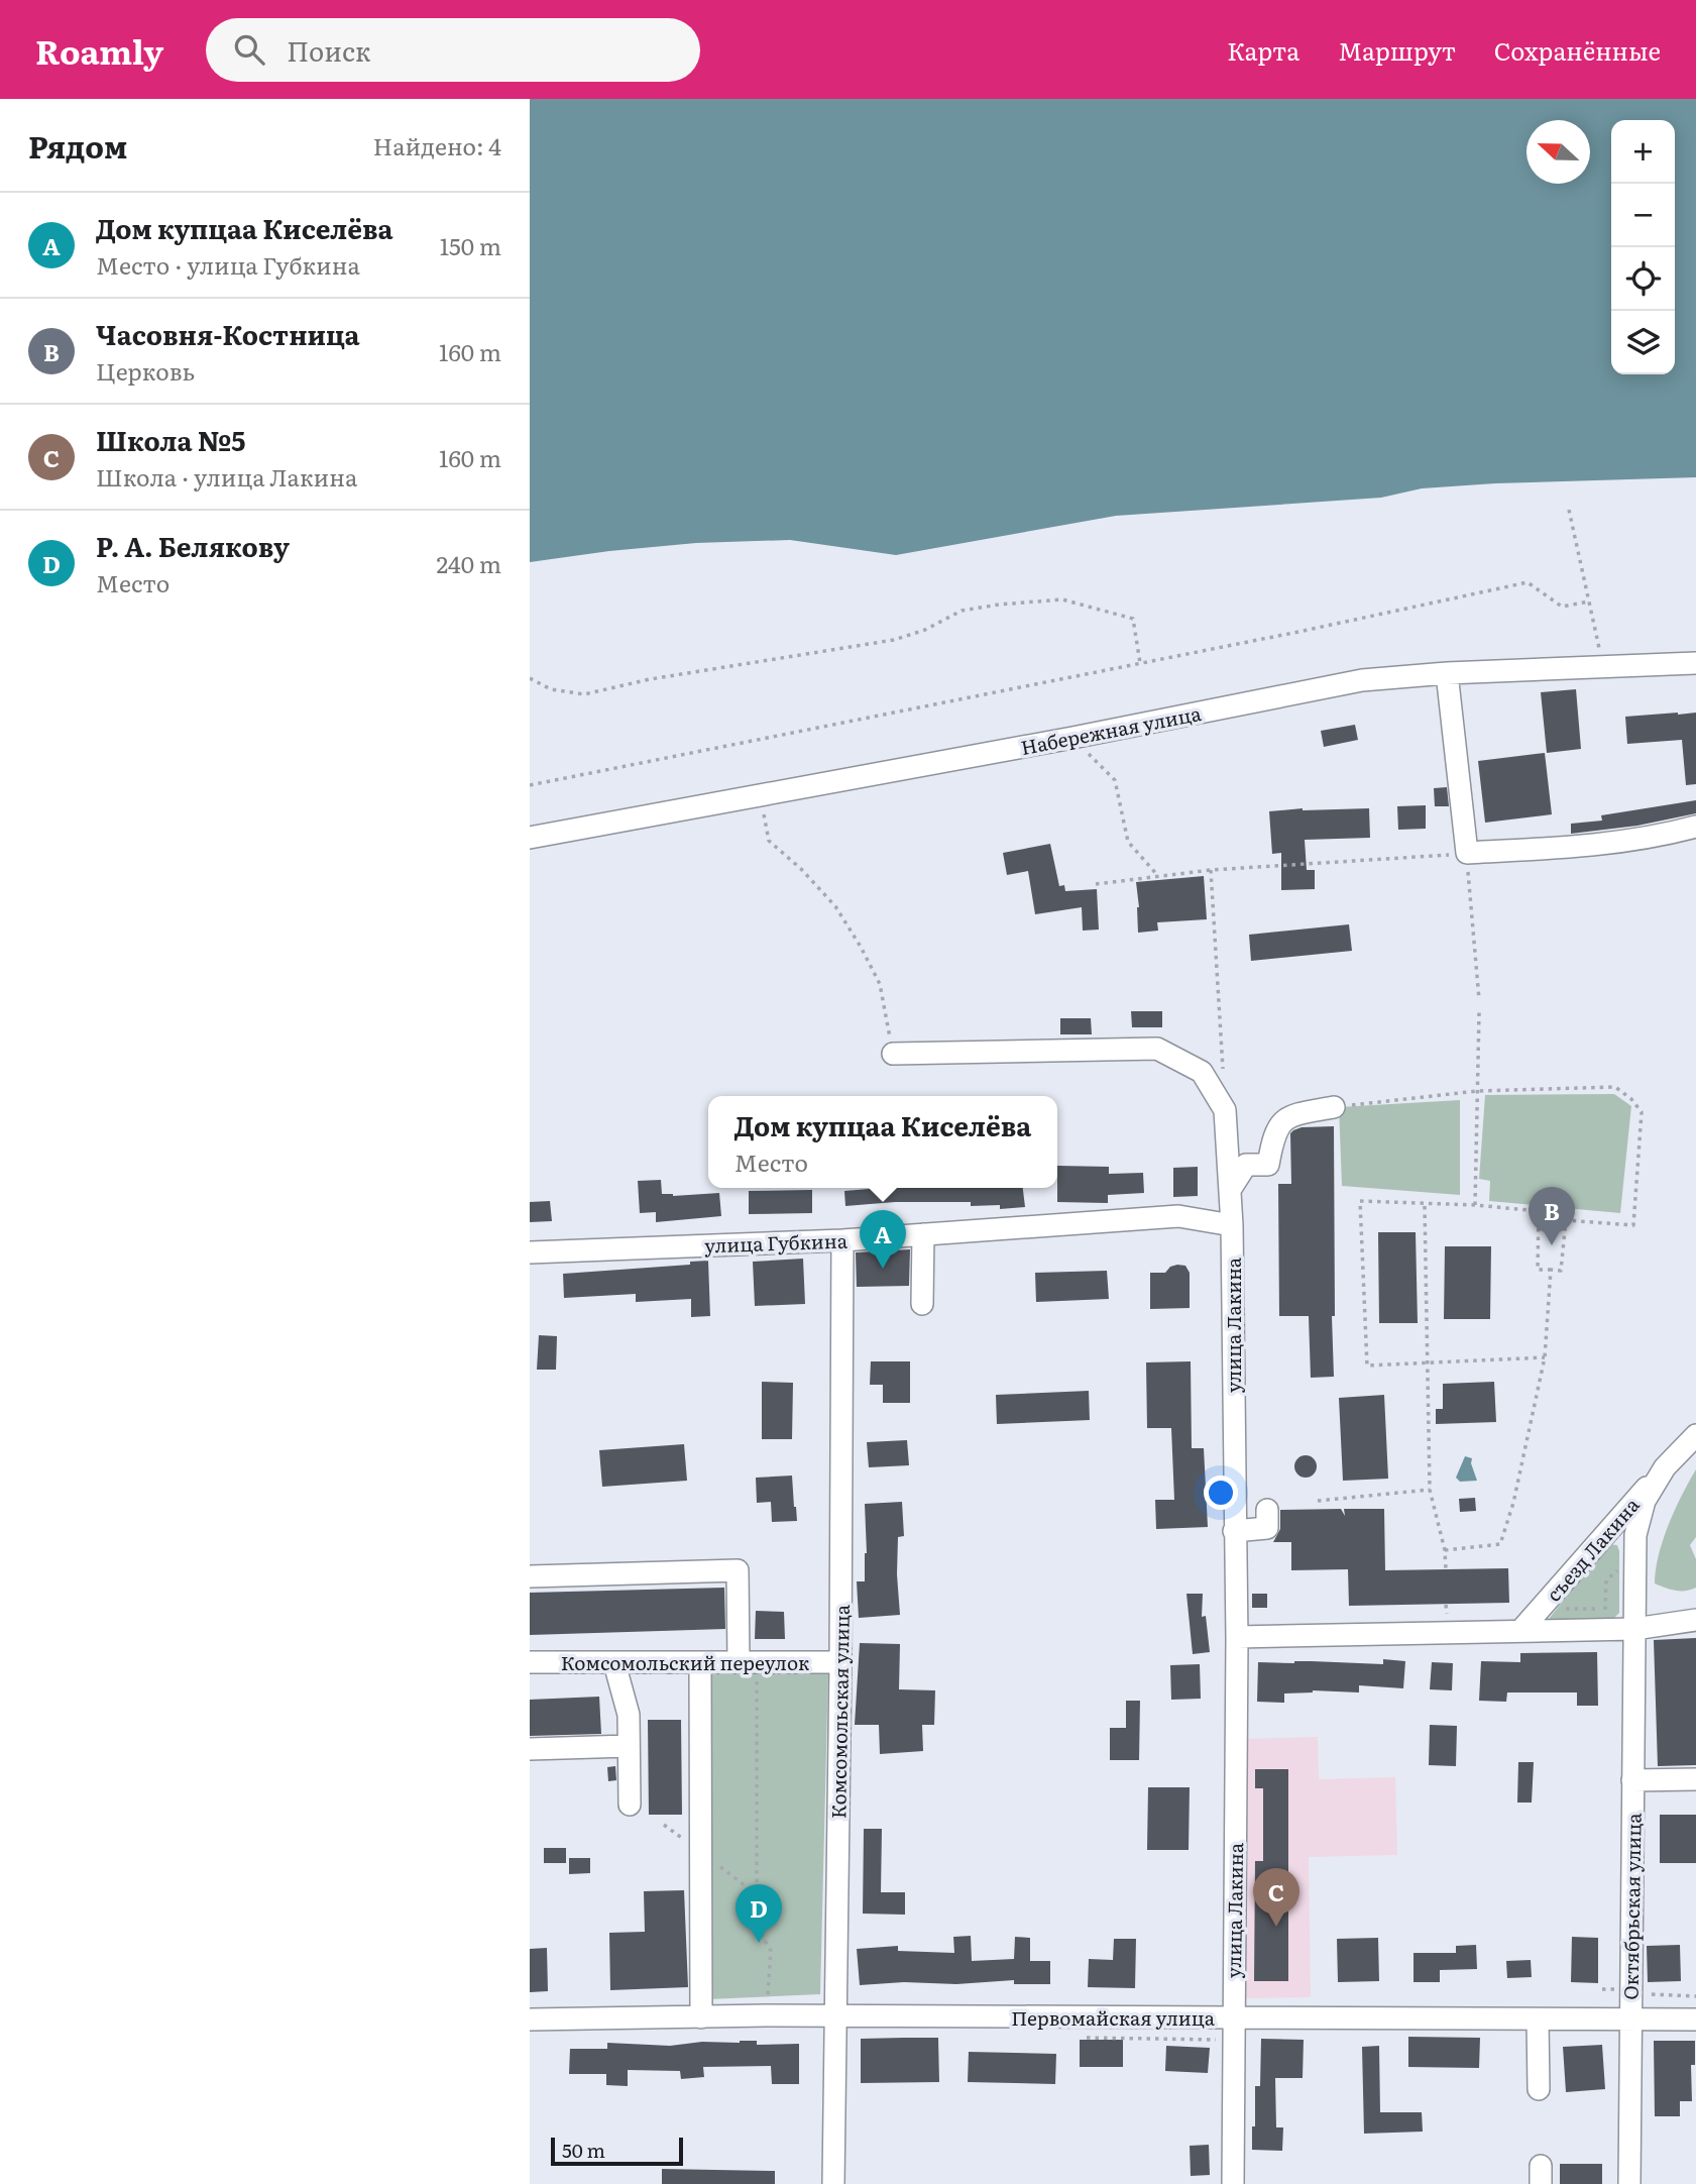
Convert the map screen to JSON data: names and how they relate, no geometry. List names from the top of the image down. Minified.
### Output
{"streets":{"street":["Набережная улица","улица Губкина","улица Лакина","съезд Лакина","Комсомольский переулок","Комсомольская улица","Октябрьская улица","Первомайская улица"]},"crossings":[["улица Губкина","улица Лакина"],["улица Губкина","Комсомольская улица"],["улица Лакина","Первомайская улица"],["съезд Лакина","Октябрьская улица"],["Комсомольский переулок","Комсомольская улица"],["Комсомольская улица","Первомайская улица"],["Октябрьская улица","Первомайская улица"]],"scale_bar":"50 m","north":"left","page":{"header":"Roamly","search":"Поиск","nav":["Карта","Маршрут","Сохранённые"],"heading":["Рядом","Найдено: 4"],"map_buttons":["+","−"],"list":[{"mark":"A","name":"Дом купцаа Киселёва","note":"Место · улица Губкина","value":"150 m"},{"mark":"B","name":"Часовня-Костница","note":"Церковь","value":"160 m"},{"mark":"C","name":"Школа №5","note":"Школа · улица Лакина","value":"160 m"},{"mark":"D","name":"Р. А. Белякову","note":"Место","value":"240 m"}],"popup":["Дом купцаа Киселёва","Место"],"pins":["B","A","C","D"],"scale":"50 m"}}
